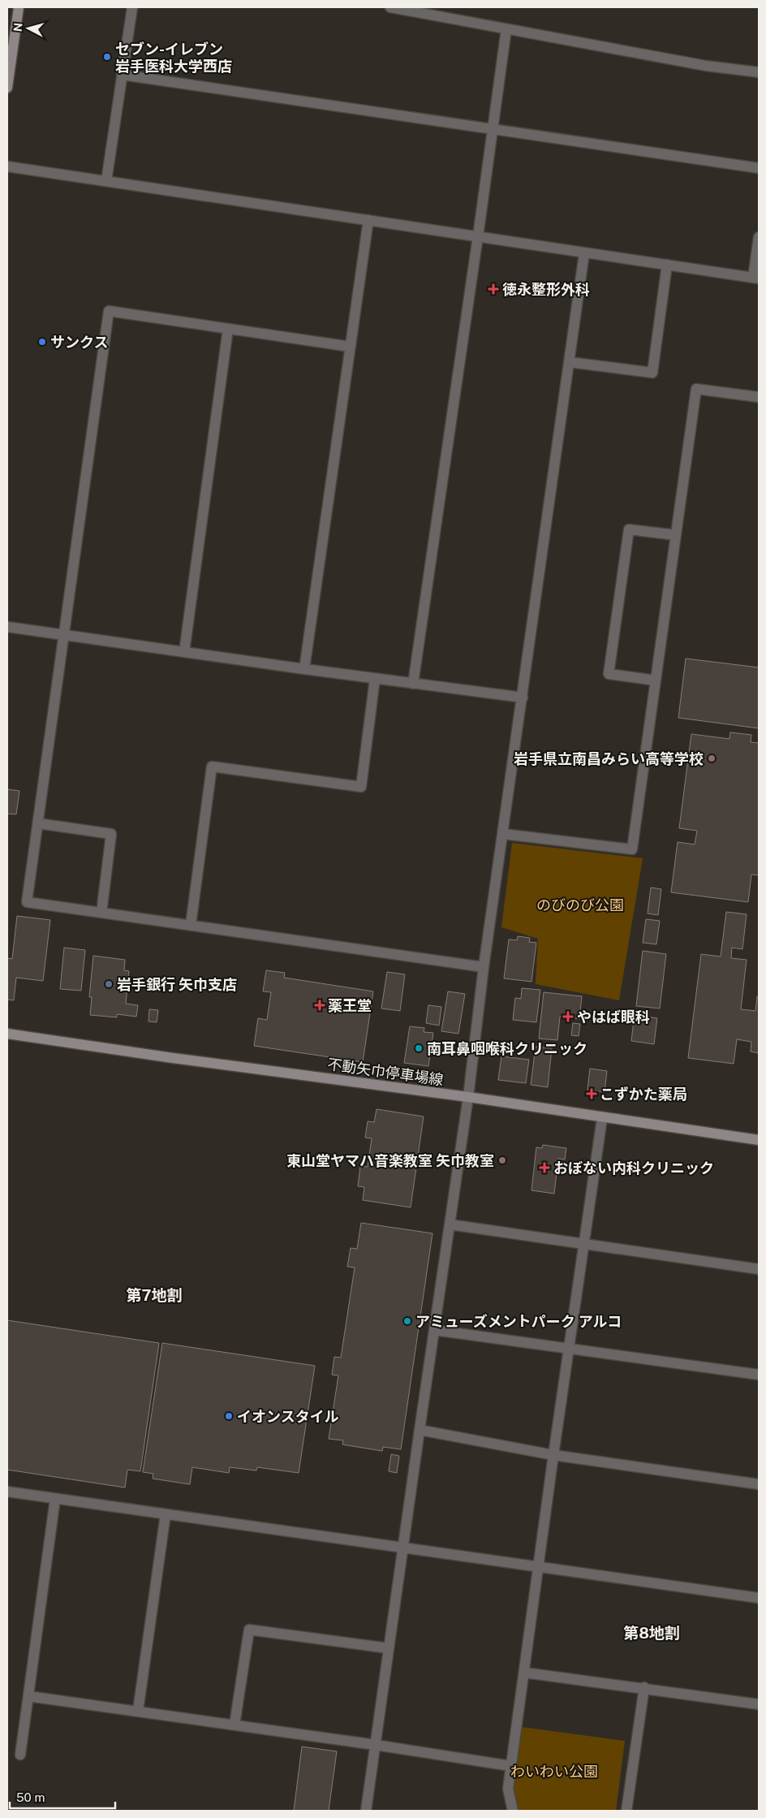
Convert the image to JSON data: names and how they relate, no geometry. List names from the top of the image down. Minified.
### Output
{"streets":{"main road":["不動矢巾停車場線"]},"districts":["第7地割","第8地割"],"parks":["のびのび公園","わいわい公園"],"places":{"other":["セブン-イレブン 岩手医科大学西店","サンクス","岩手県立南昌みらい高等学校","岩手銀行 矢巾支店","南耳鼻咽喉科クリニック","東山堂ヤマハ音楽教室 矢巾教室","アミューズメントパーク アルコ","イオンスタイル"],"health":["徳永整形外科","薬王堂","やはば眼科","こずかた薬局","おぼない内科クリニック"]},"scale_bar":"50 m","north":"left"}
